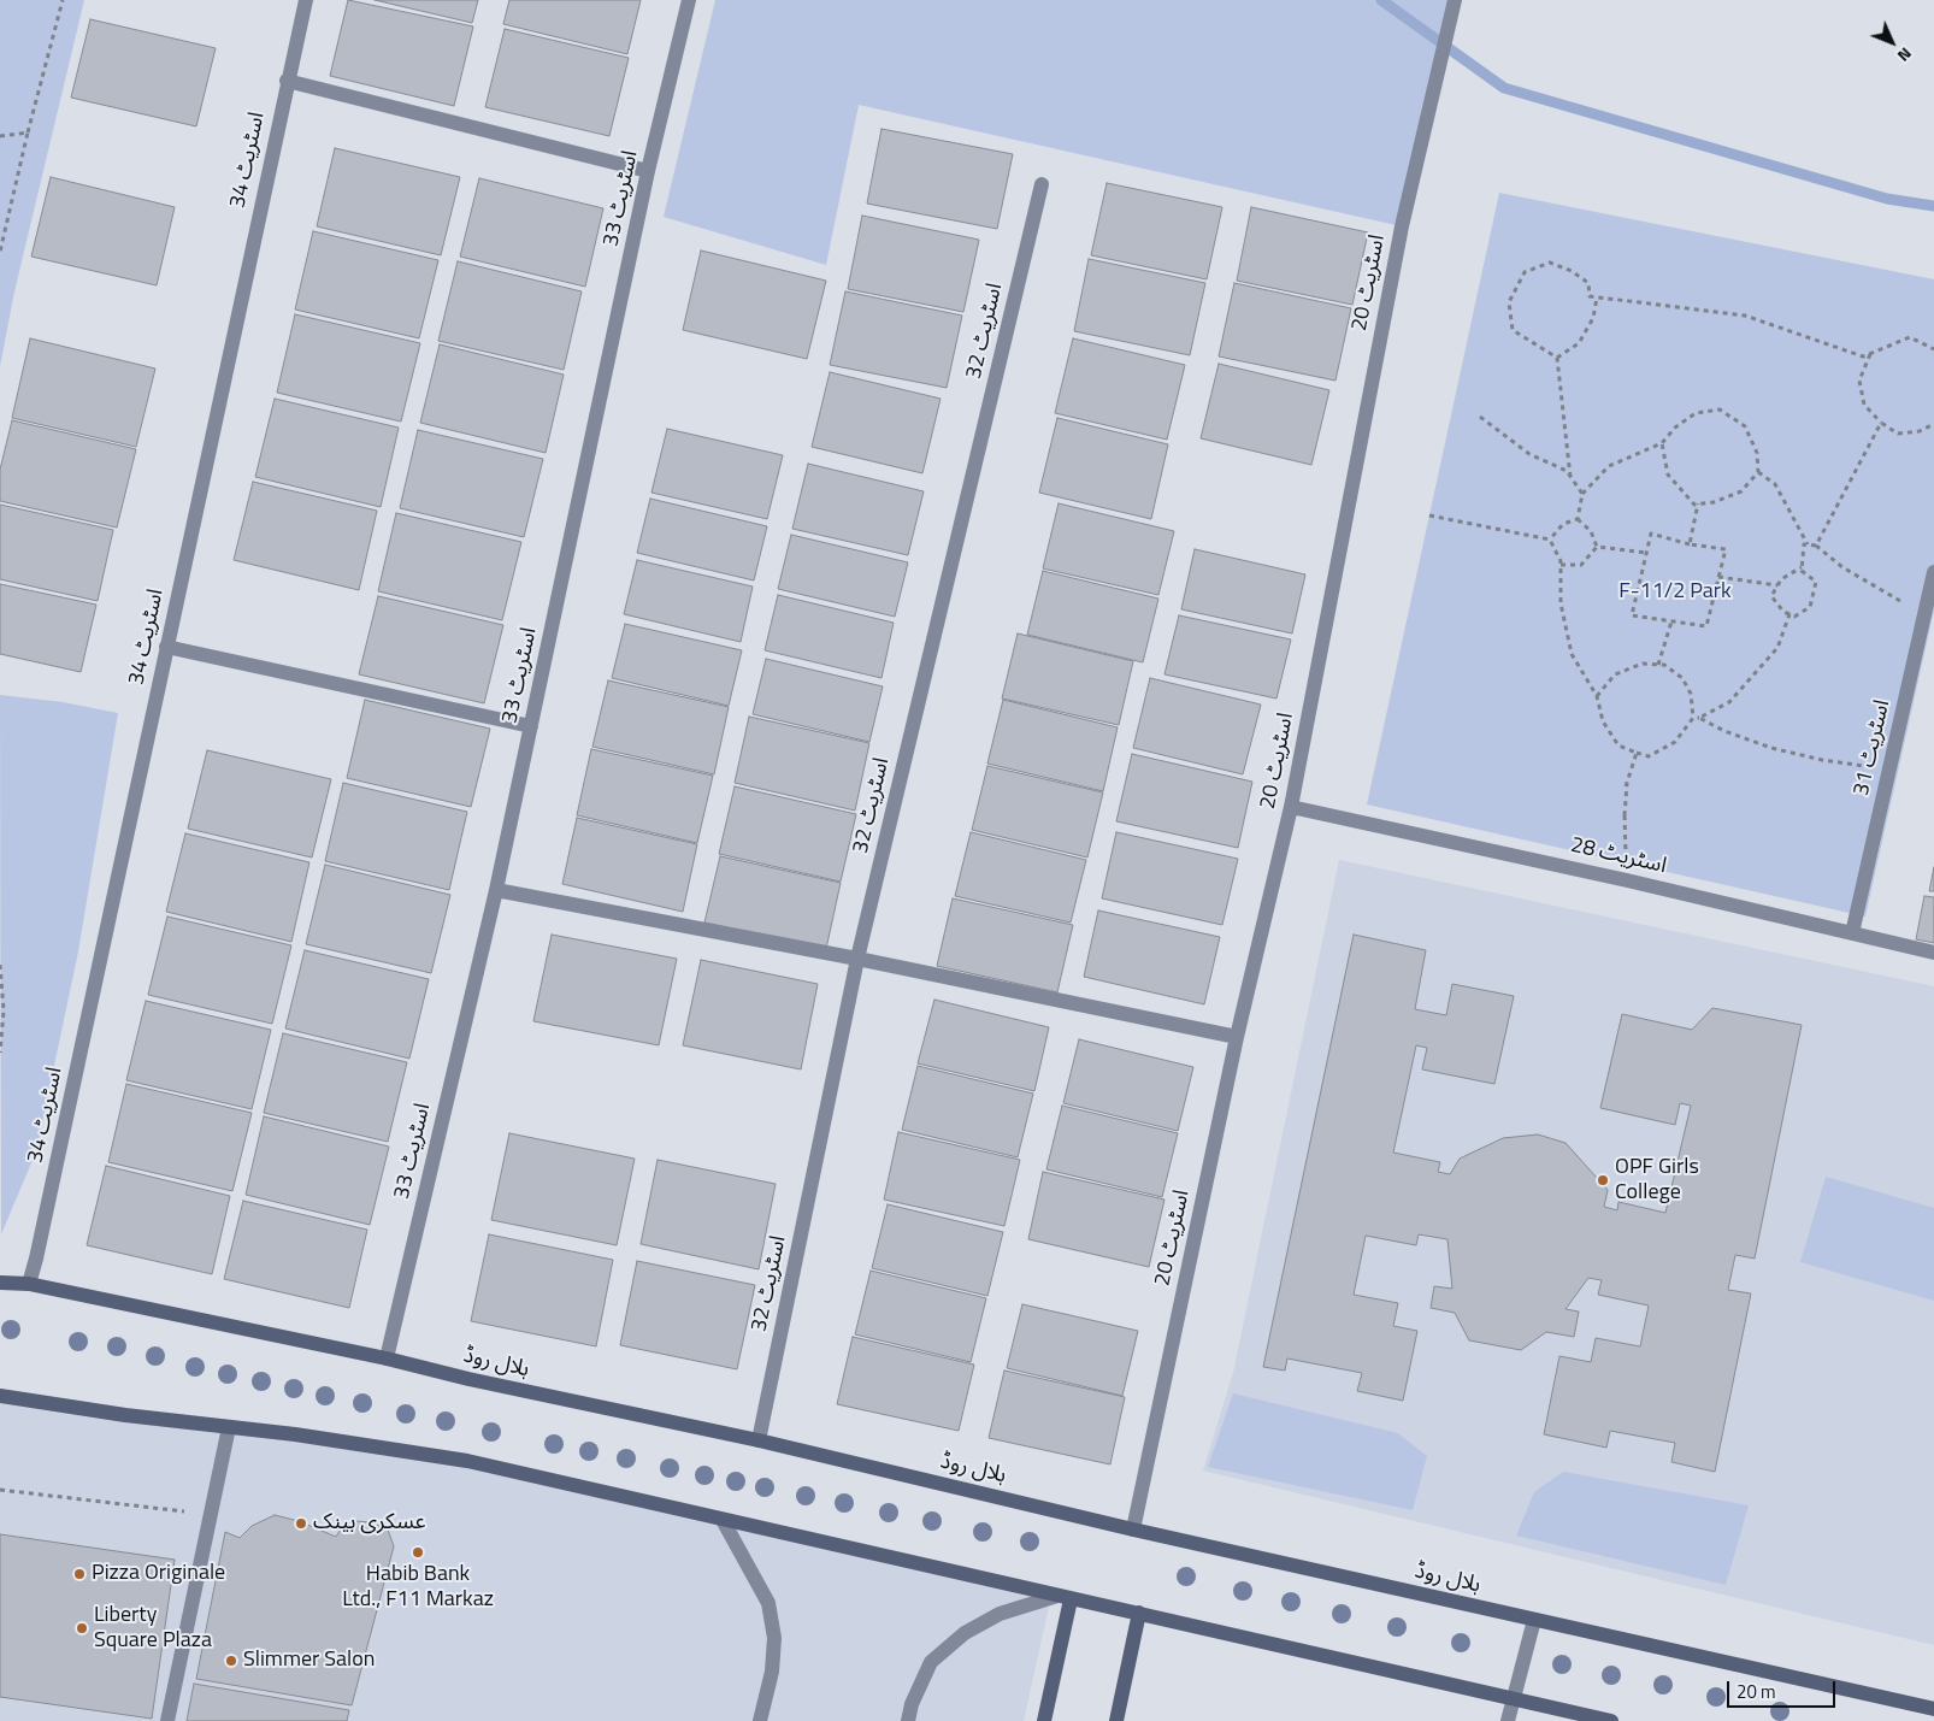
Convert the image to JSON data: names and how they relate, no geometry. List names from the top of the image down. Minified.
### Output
{"streets":{"street":["اسٹریٹ 34","اسٹریٹ 33","اسٹریٹ 20","اسٹریٹ 32","اسٹریٹ 31","اسٹریٹ 28","ہلال روڈ"]},"crossings":[["اسٹریٹ 34","ہلال روڈ"],["اسٹریٹ 33","ہلال روڈ"],["اسٹریٹ 20","اسٹریٹ 28"],["اسٹریٹ 20","ہلال روڈ"],["اسٹریٹ 32","ہلال روڈ"],["اسٹریٹ 31","اسٹریٹ 28"]],"parks":["F-11/2 Park"],"places":["OPF Girls College","عسکری بینک","Habib Bank Ltd., F11 Markaz","Pizza Originale","Liberty Square Plaza","Slimmer Salon"],"scale_bar":"20 m","north":"bottom right"}
